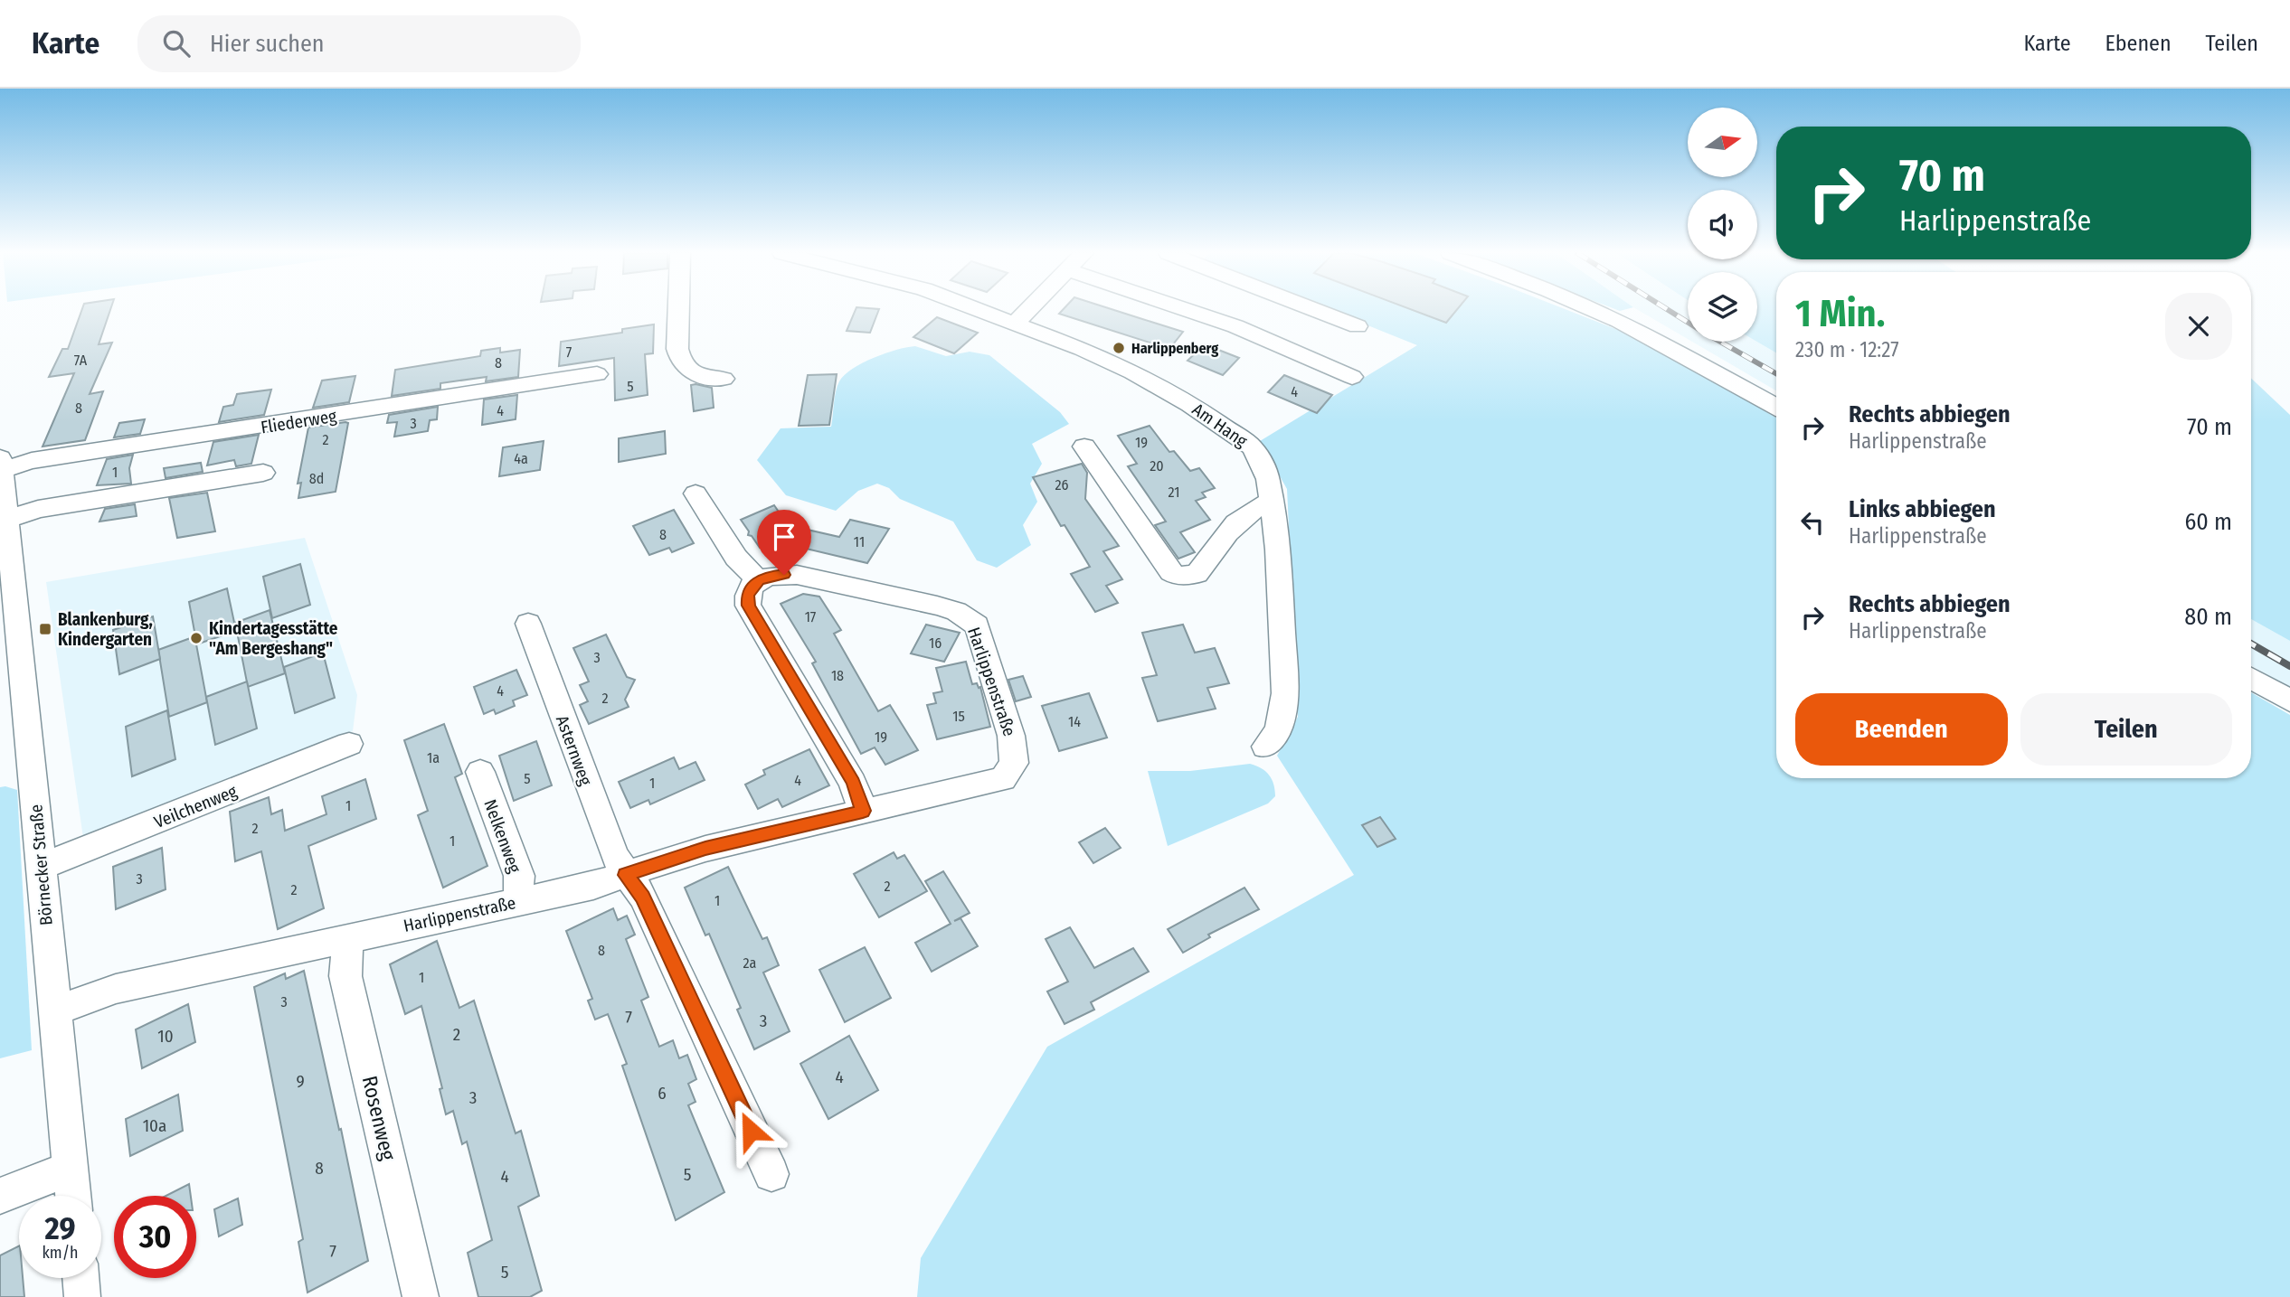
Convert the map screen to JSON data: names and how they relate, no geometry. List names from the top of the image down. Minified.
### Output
{"streets":{"street":["Fliederweg","Am Hang","Harlippenstraße","Asternweg","Veilchenweg","Nelkenweg","Börnecker Straße","Rosenweg"]},"crossings":[["Fliederweg","Börnecker Straße"],["Harlippenstraße","Asternweg"],["Harlippenstraße","Nelkenweg"],["Harlippenstraße","Börnecker Straße"],["Harlippenstraße","Rosenweg"],["Veilchenweg","Börnecker Straße"]],"places":{"other":["Harlippenberg","Kindertagesstätte \"Am Bergeshang\""],"transit":["Blankenburg, Kindergarten"]},"house_numbers":["7","7A","8","5","4","8","4","3","2","19","4a","20","1","8d","26","21","8","11","17","16","3","18","4","2","15","14","19","1a","5","4","1","1","2","1","3","2","2","1","8","2a","1","3","7","3","2","10","4","9","6","3","10a","8","5","4","7","5"],"north":"right","page":{"header":"Karte","search":"Hier suchen","nav":["Karte","Ebenen","Teilen"],"turn":["70 m","Harlippenstraße"],"heading":["1 Min.","230 m · 12:27"],"list":[{"name":"Rechts abbiegen","note":"Harlippenstraße","value":"70 m"},{"name":"Links abbiegen","note":"Harlippenstraße","value":"60 m"},{"name":"Rechts abbiegen","note":"Harlippenstraße","value":"80 m"}],"buttons":["Beenden","Teilen"],"speed":"29 km/h","limit":"30"}}
